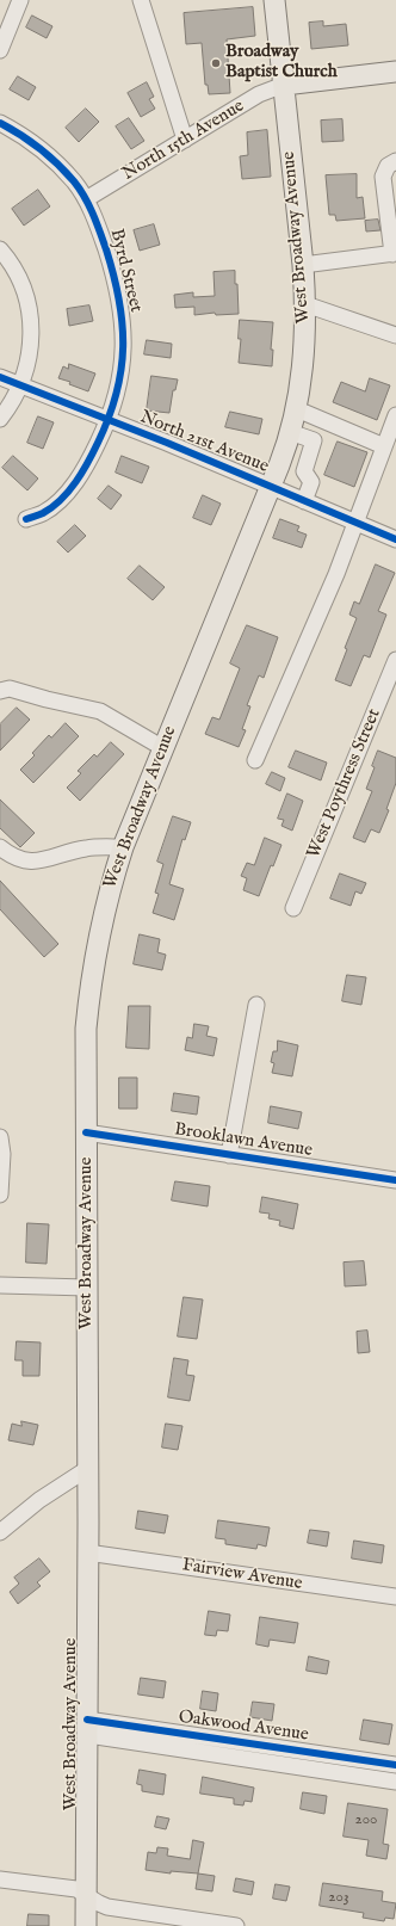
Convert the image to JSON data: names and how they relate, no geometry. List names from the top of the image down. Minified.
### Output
{"streets":{"main road":["North 15th Avenue","West Broadway Avenue"],"street":["Byrd Street","North 21st Avenue","West Poythress Street","Brooklawn Avenue","Fairview Avenue","Oakwood Avenue"]},"crossings":[["North 15th Avenue","West Broadway Avenue"],["North 15th Avenue","Byrd Street"],["West Broadway Avenue","North 21st Avenue"],["West Broadway Avenue","Brooklawn Avenue"],["West Broadway Avenue","Fairview Avenue"],["West Broadway Avenue","Oakwood Avenue"],["Byrd Street","North 21st Avenue"]],"places":["Broadway Baptist Church"],"house_numbers":["200","203"]}
